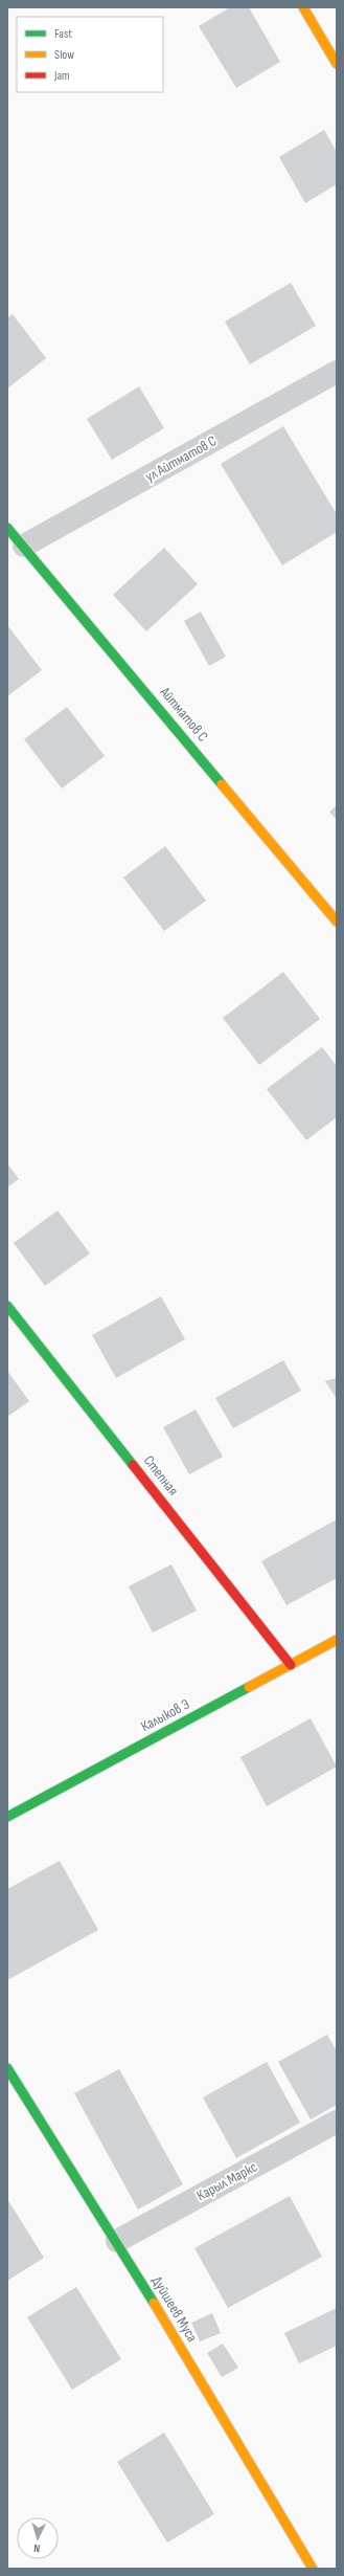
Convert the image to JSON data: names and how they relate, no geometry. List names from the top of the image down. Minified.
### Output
{"streets":{"street":["ул Айтматов С","Айтматов С","Степная","Калыков Э","Карыл Маркс","Дуйшеев Муса"]},"crossings":[["ул Айтматов С","Айтматов С"],["Степная","Калыков Э"],["Карыл Маркс","Дуйшеев Муса"]],"legend":["Fast","Slow","Jam"],"north":"bottom"}
